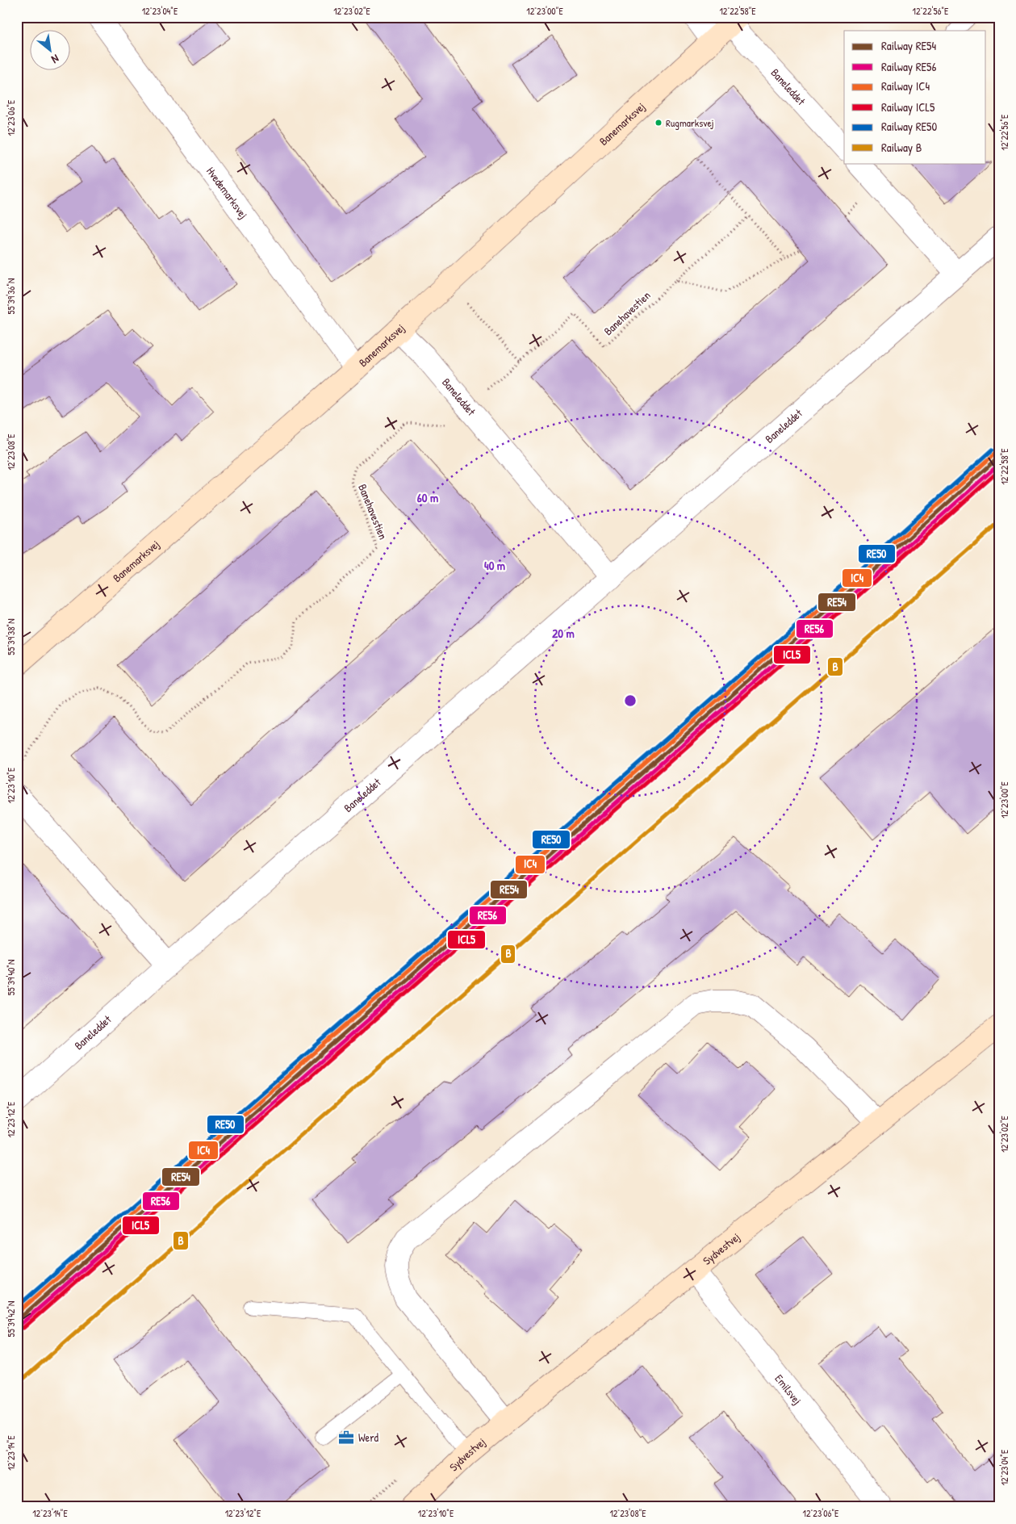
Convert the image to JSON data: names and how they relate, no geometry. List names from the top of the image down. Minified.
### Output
{"streets":{"street":["Baneleddet","Banemarksvej","Hvedemarksvej","Sydvestvej","Emilsvej"],"path":["Banehavestien"]},"crossings":[["Baneleddet","Banemarksvej"],["Baneleddet","Banehavestien"],["Banemarksvej","Hvedemarksvej"],["Sydvestvej","Emilsvej"]],"places":{"other":["Rugmarksvej"],"office":["Werd"]},"lines":["rail line RE50","rail line IC4","rail line RE54","rail line RE56","rail line ICL5","rail line B"],"legend":["Railway RE54","Railway RE56","Railway IC4","Railway ICL5","Railway RE50","Railway B"],"north":"bottom right","coordinates":["12°23'04\"E","12°23'02\"E","12°23'00\"E","12°22'58\"E","12°22'56\"E","12°23'06\"E","55°39'36\"N","12°23'08\"E","55°39'38\"N","12°23'10\"E","55°39'40\"N","12°23'12\"E","55°39'42\"N","12°23'14\"E"],"rings":["60 m","40 m","20 m"]}
